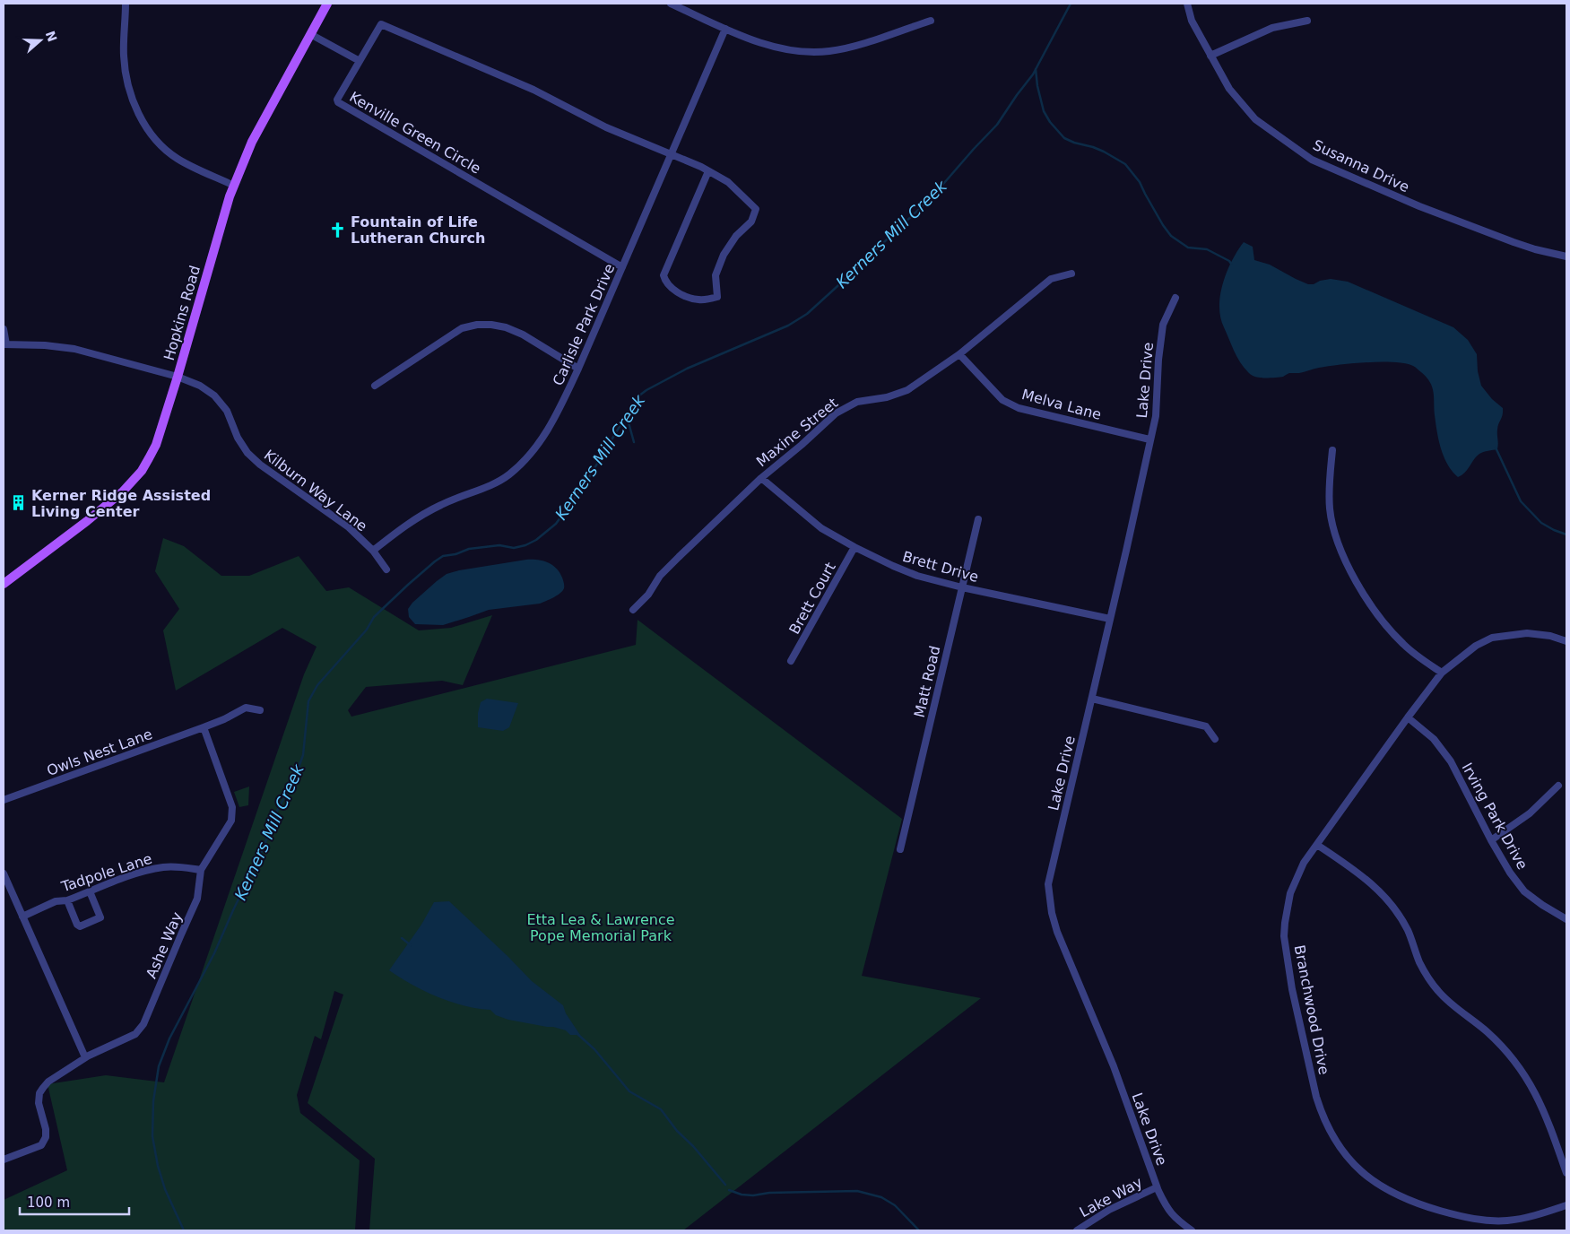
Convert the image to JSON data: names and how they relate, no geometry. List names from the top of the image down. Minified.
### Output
{"streets":{"main road":["Hopkins Road"],"street":["Kenville Green Circle","Susanna Drive","Carlisle Park Drive","Lake Drive","Melva Lane","Maxine Street","Kilburn Way Lane","Brett Drive","Brett Court","Matt Road","Owls Nest Lane","Irving Park Drive","Tadpole Lane","Ashe Way","Branchwood Drive","Lake Way"]},"crossings":[["Kenville Green Circle","Carlisle Park Drive"],["Hopkins Road","Kilburn Way Lane"],["Carlisle Park Drive","Kilburn Way Lane"],["Lake Drive","Melva Lane"],["Lake Drive","Brett Drive"],["Lake Drive","Lake Way"],["Melva Lane","Maxine Street"],["Maxine Street","Brett Drive"],["Brett Drive","Brett Court"],["Brett Drive","Matt Road"],["Owls Nest Lane","Ashe Way"],["Irving Park Drive","Branchwood Drive"],["Tadpole Lane","Ashe Way"]],"water":["Kerners Mill Creek"],"parks":["Etta Lea & Lawrence Pope Memorial Park"],"places":{"church":["Fountain of Life Lutheran Church"],"building":["Kerner Ridge Assisted Living Center"]},"scale_bar":"100 m","north":"right"}
